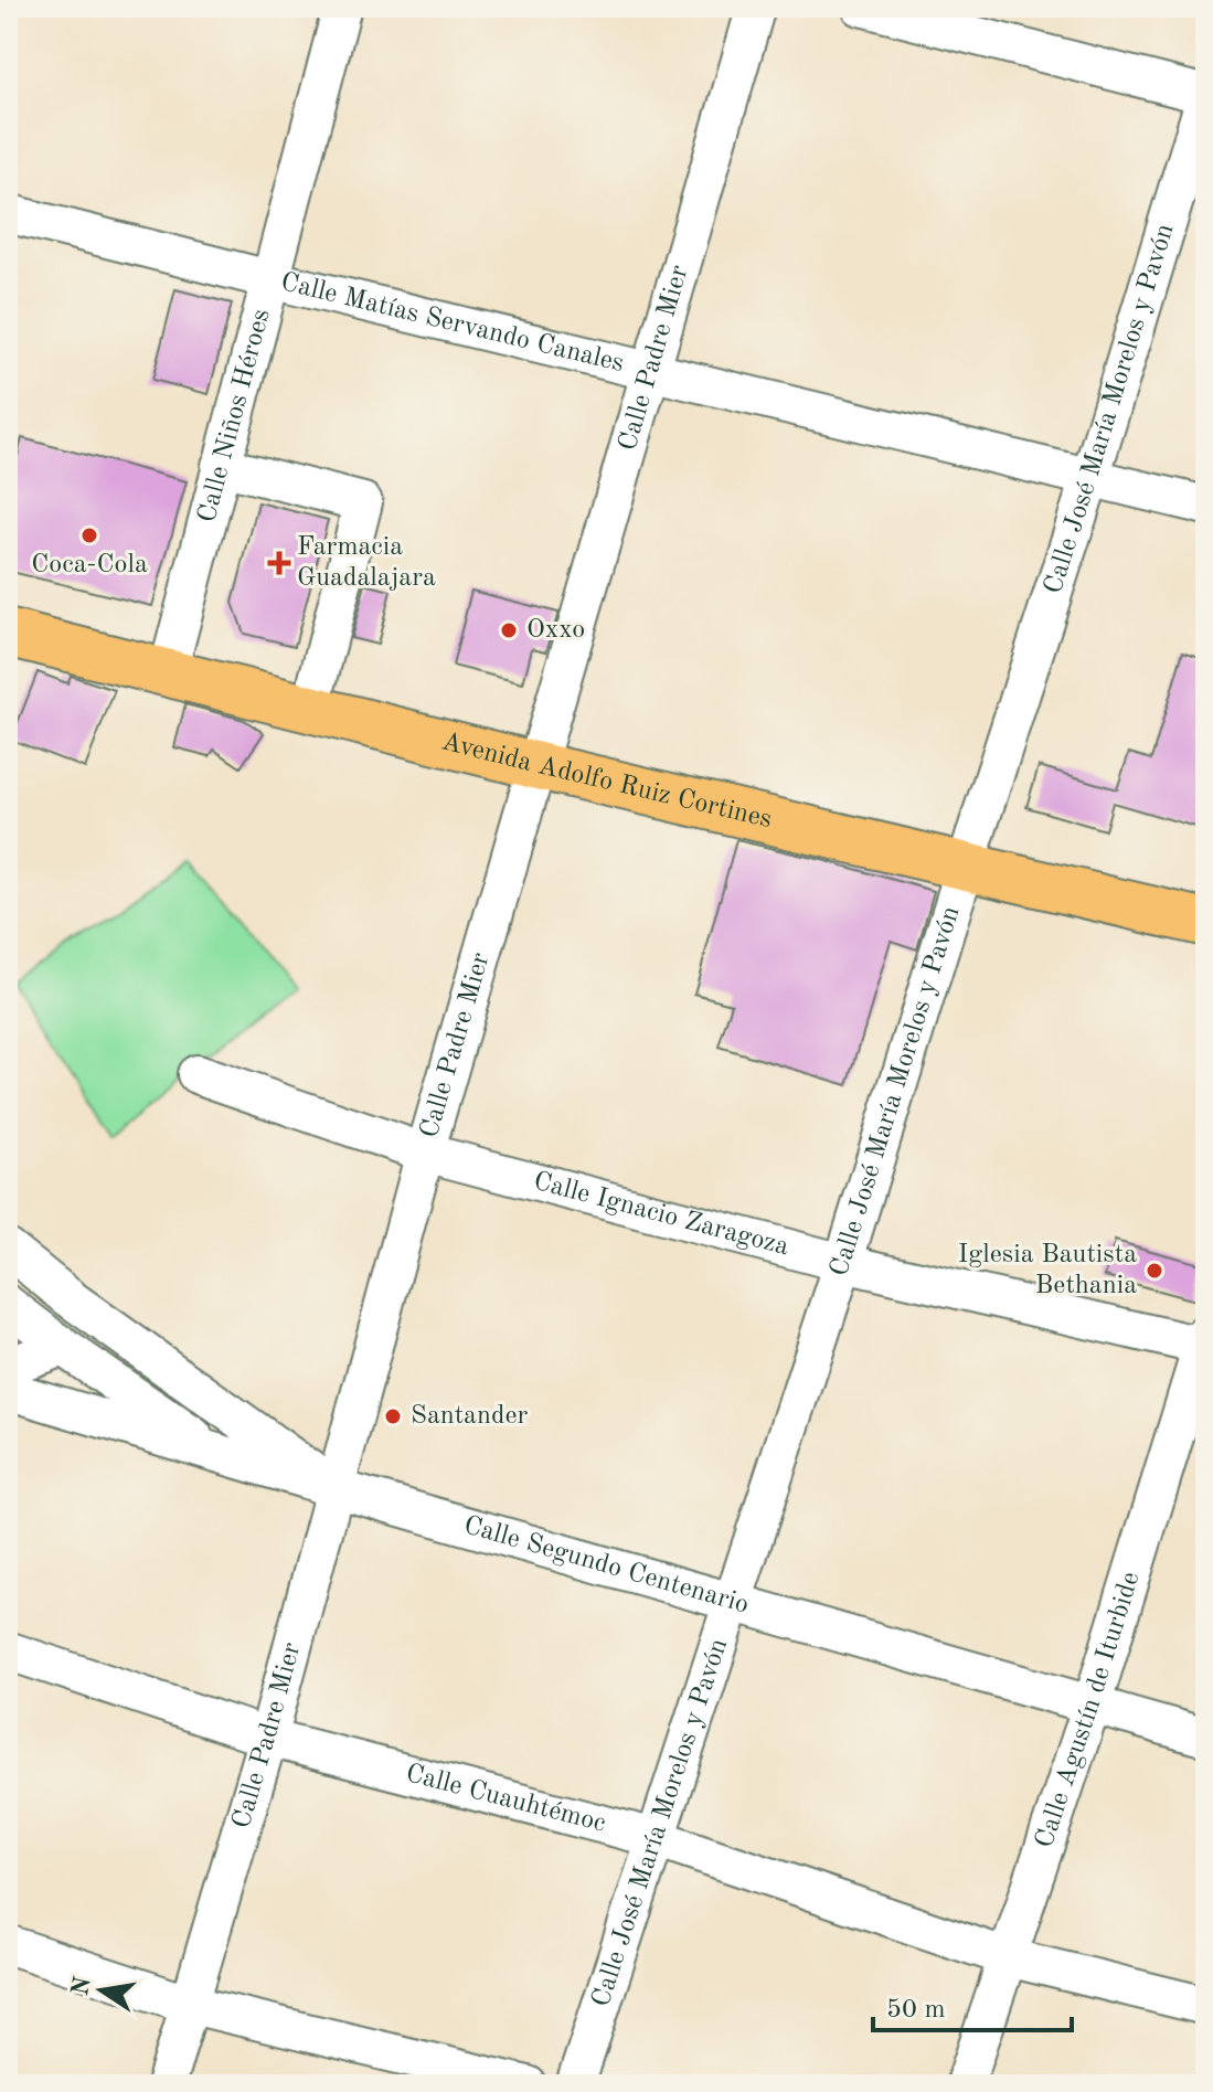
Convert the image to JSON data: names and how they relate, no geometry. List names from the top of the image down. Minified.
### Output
{"streets":{"main road":["Avenida Adolfo Ruiz Cortines"],"street":["Calle Matías Servando Canales","Calle Padre Mier","Calle José María Morelos y Pavón","Calle Niños Héroes","Calle Ignacio Zaragoza","Calle Segundo Centenario","Calle Agustín de Iturbide","Calle Cuauhtémoc"]},"crossings":[["Calle Matías Servando Canales","Calle Padre Mier"],["Calle Matías Servando Canales","Calle José María Morelos y Pavón"],["Calle Matías Servando Canales","Calle Niños Héroes"],["Calle Padre Mier","Avenida Adolfo Ruiz Cortines"],["Calle Padre Mier","Calle Ignacio Zaragoza"],["Calle Padre Mier","Calle Segundo Centenario"],["Calle Padre Mier","Calle Cuauhtémoc"],["Calle José María Morelos y Pavón","Avenida Adolfo Ruiz Cortines"],["Calle José María Morelos y Pavón","Calle Ignacio Zaragoza"],["Calle José María Morelos y Pavón","Calle Segundo Centenario"],["Calle José María Morelos y Pavón","Calle Cuauhtémoc"],["Calle Niños Héroes","Avenida Adolfo Ruiz Cortines"],["Calle Ignacio Zaragoza","Calle Agustín de Iturbide"],["Calle Segundo Centenario","Calle Agustín de Iturbide"],["Calle Agustín de Iturbide","Calle Cuauhtémoc"]],"places":{"other":["Coca-Cola","Oxxo","Iglesia Bautista Bethania","Santander"],"health":["Farmacia Guadalajara"]},"scale_bar":"50 m","north":"left"}
